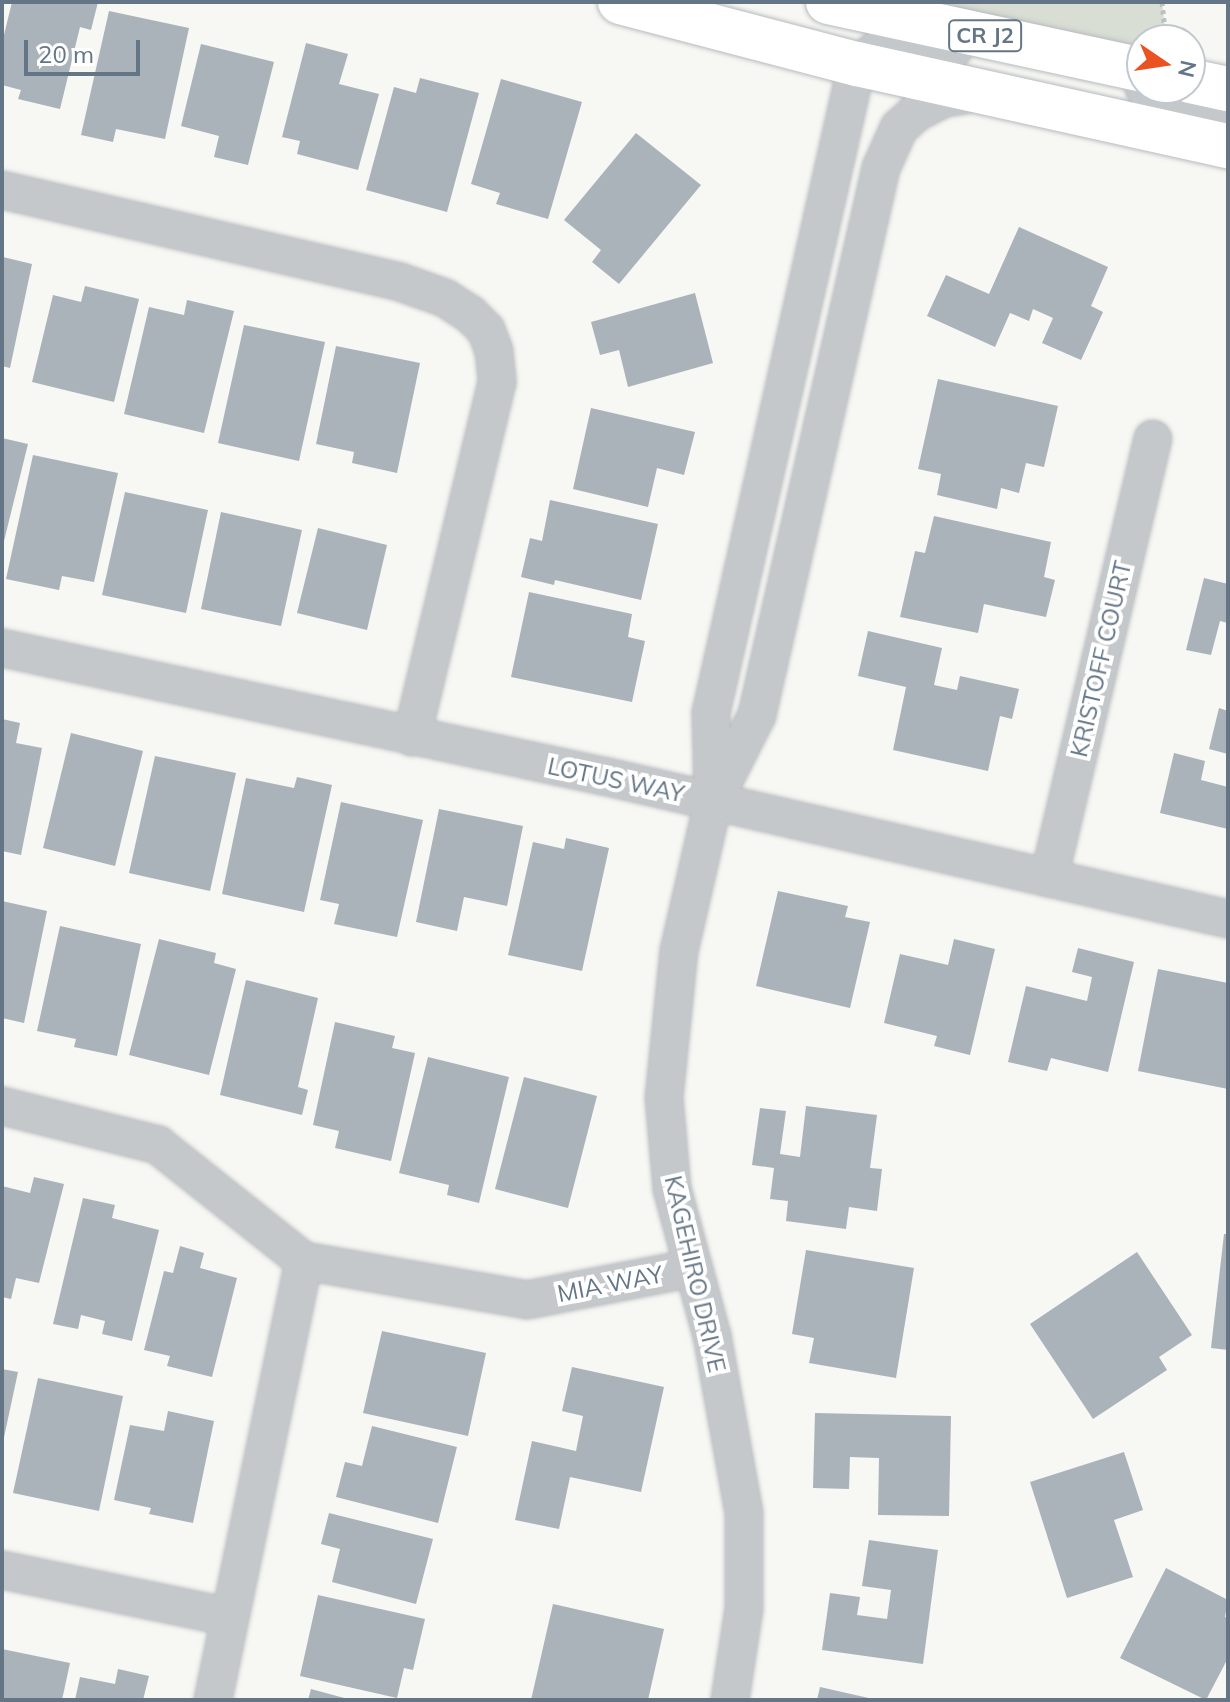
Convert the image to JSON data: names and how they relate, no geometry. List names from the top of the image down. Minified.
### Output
{"streets":{"main road":["CR J2"],"street":["KRISTOFF COURT","LOTUS WAY","KAGEHIRO DRIVE","MIA WAY"]},"crossings":[["KRISTOFF COURT","LOTUS WAY"],["LOTUS WAY","KAGEHIRO DRIVE"],["KAGEHIRO DRIVE","MIA WAY"]],"scale_bar":"20 m","north":"right"}
